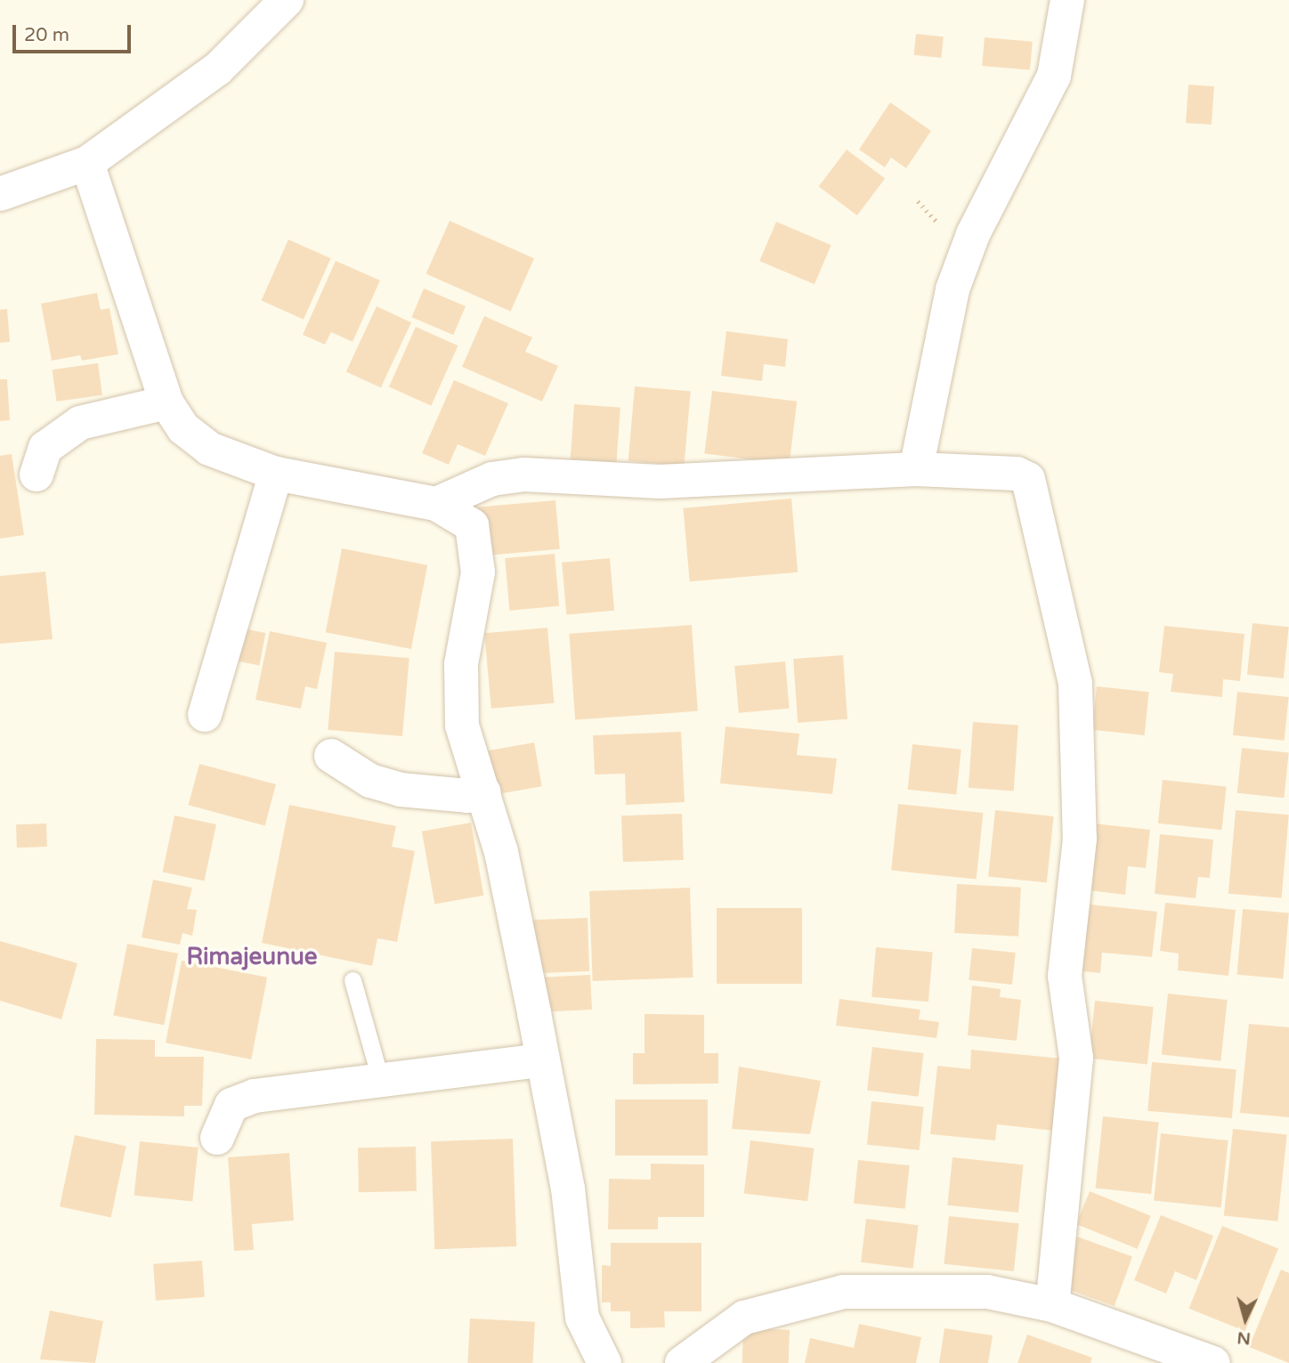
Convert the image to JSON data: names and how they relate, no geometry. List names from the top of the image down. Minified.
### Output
{"districts":["Rimajeunue"],"scale_bar":"20 m","north":"bottom"}
